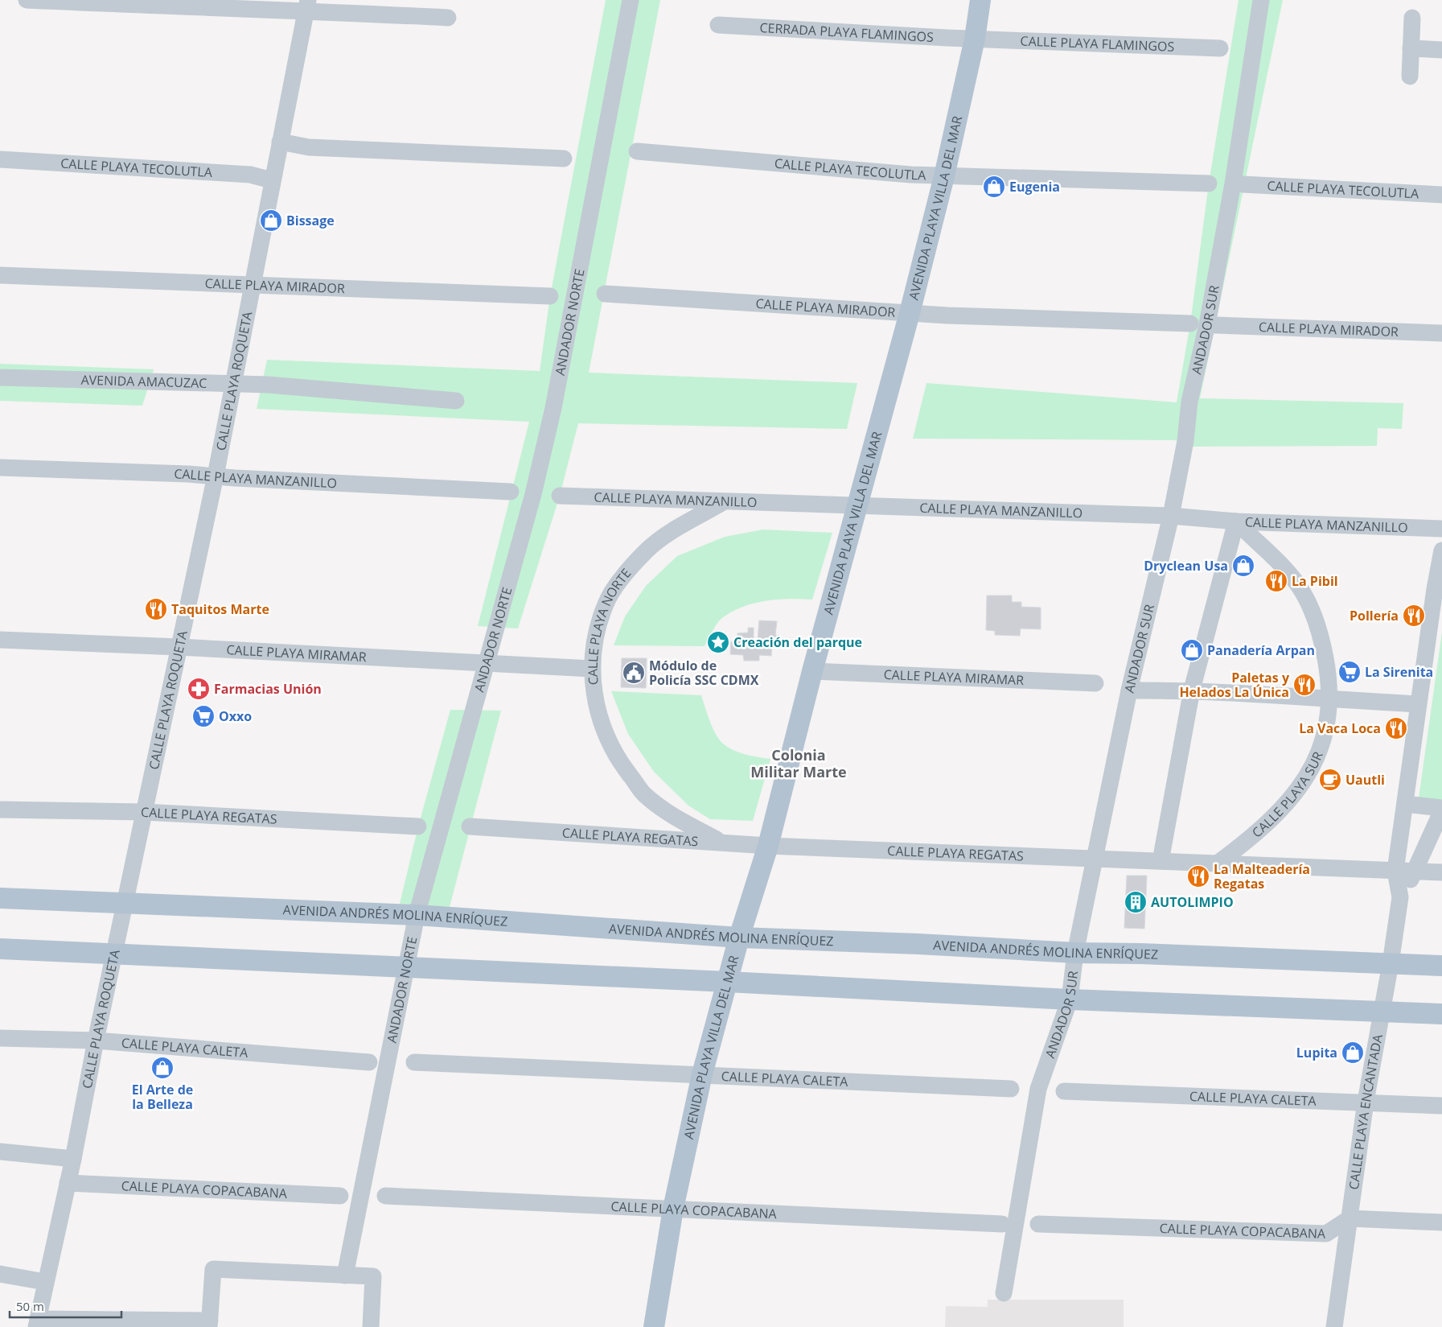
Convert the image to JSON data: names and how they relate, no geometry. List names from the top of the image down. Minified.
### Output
{"streets":{"main road":["AVENIDA PLAYA VILLA DEL MAR","AVENIDA ANDRÉS MOLINA ENRÍQUEZ"],"street":["CERRADA PLAYA FLAMINGOS","CALLE PLAYA FLAMINGOS","CALLE PLAYA TECOLUTLA","CALLE PLAYA MIRADOR","ANDADOR NORTE","ANDADOR SUR","CALLE PLAYA ROQUETA","AVENIDA AMACUZAC","CALLE PLAYA MANZANILLO","CALLE PLAYA NORTE","CALLE PLAYA MIRAMAR","CALLE PLAYA SUR","CALLE PLAYA REGATAS","CALLE PLAYA CALETA","CALLE PLAYA ENCANTADA","CALLE PLAYA COPACABANA"]},"crossings":[["CERRADA PLAYA FLAMINGOS","CALLE PLAYA FLAMINGOS"],["CERRADA PLAYA FLAMINGOS","AVENIDA PLAYA VILLA DEL MAR"],["CALLE PLAYA FLAMINGOS","AVENIDA PLAYA VILLA DEL MAR"],["CALLE PLAYA TECOLUTLA","AVENIDA PLAYA VILLA DEL MAR"],["CALLE PLAYA TECOLUTLA","CALLE PLAYA ROQUETA"],["AVENIDA PLAYA VILLA DEL MAR","CALLE PLAYA MIRADOR"],["AVENIDA PLAYA VILLA DEL MAR","CALLE PLAYA MANZANILLO"],["AVENIDA PLAYA VILLA DEL MAR","CALLE PLAYA MIRAMAR"],["AVENIDA PLAYA VILLA DEL MAR","CALLE PLAYA REGATAS"],["AVENIDA PLAYA VILLA DEL MAR","AVENIDA ANDRÉS MOLINA ENRÍQUEZ"],["AVENIDA PLAYA VILLA DEL MAR","CALLE PLAYA CALETA"],["AVENIDA PLAYA VILLA DEL MAR","CALLE PLAYA COPACABANA"],["CALLE PLAYA MIRADOR","CALLE PLAYA ROQUETA"],["ANDADOR NORTE","CALLE PLAYA MIRAMAR"],["ANDADOR NORTE","AVENIDA ANDRÉS MOLINA ENRÍQUEZ"],["ANDADOR SUR","CALLE PLAYA MANZANILLO"],["ANDADOR SUR","CALLE PLAYA REGATAS"],["ANDADOR SUR","AVENIDA ANDRÉS MOLINA ENRÍQUEZ"],["CALLE PLAYA ROQUETA","AVENIDA AMACUZAC"],["CALLE PLAYA ROQUETA","CALLE PLAYA MANZANILLO"],["CALLE PLAYA ROQUETA","CALLE PLAYA MIRAMAR"],["CALLE PLAYA ROQUETA","CALLE PLAYA REGATAS"],["CALLE PLAYA ROQUETA","AVENIDA ANDRÉS MOLINA ENRÍQUEZ"],["CALLE PLAYA ROQUETA","CALLE PLAYA CALETA"],["CALLE PLAYA ROQUETA","CALLE PLAYA COPACABANA"],["CALLE PLAYA MANZANILLO","CALLE PLAYA NORTE"],["CALLE PLAYA MANZANILLO","CALLE PLAYA SUR"],["CALLE PLAYA NORTE","CALLE PLAYA MIRAMAR"],["CALLE PLAYA NORTE","CALLE PLAYA REGATAS"],["CALLE PLAYA SUR","CALLE PLAYA REGATAS"],["CALLE PLAYA REGATAS","CALLE PLAYA ENCANTADA"],["AVENIDA ANDRÉS MOLINA ENRÍQUEZ","CALLE PLAYA ENCANTADA"],["CALLE PLAYA CALETA","CALLE PLAYA ENCANTADA"],["CALLE PLAYA ENCANTADA","CALLE PLAYA COPACABANA"]],"districts":["Colonia Militar Marte"],"places":{"shop":["Eugenia","Bissage","Dryclean Usa","Panadería Arpan","Lupita","El Arte de la Belleza"],"restaurant":["La Pibil","Taquitos Marte","Pollería","Paletas y Helados La Única","La Vaca Loca","La Malteadería Regatas"],"place":["Creación del parque"],"supermarket":["La Sirenita","Oxxo"],"public building":["Módulo de Policía SSC CDMX"],"pharmacy":["Farmacias Unión"],"cafe":["Uautli"],"building":["AUTOLIMPIO"]},"scale_bar":"50 m"}
